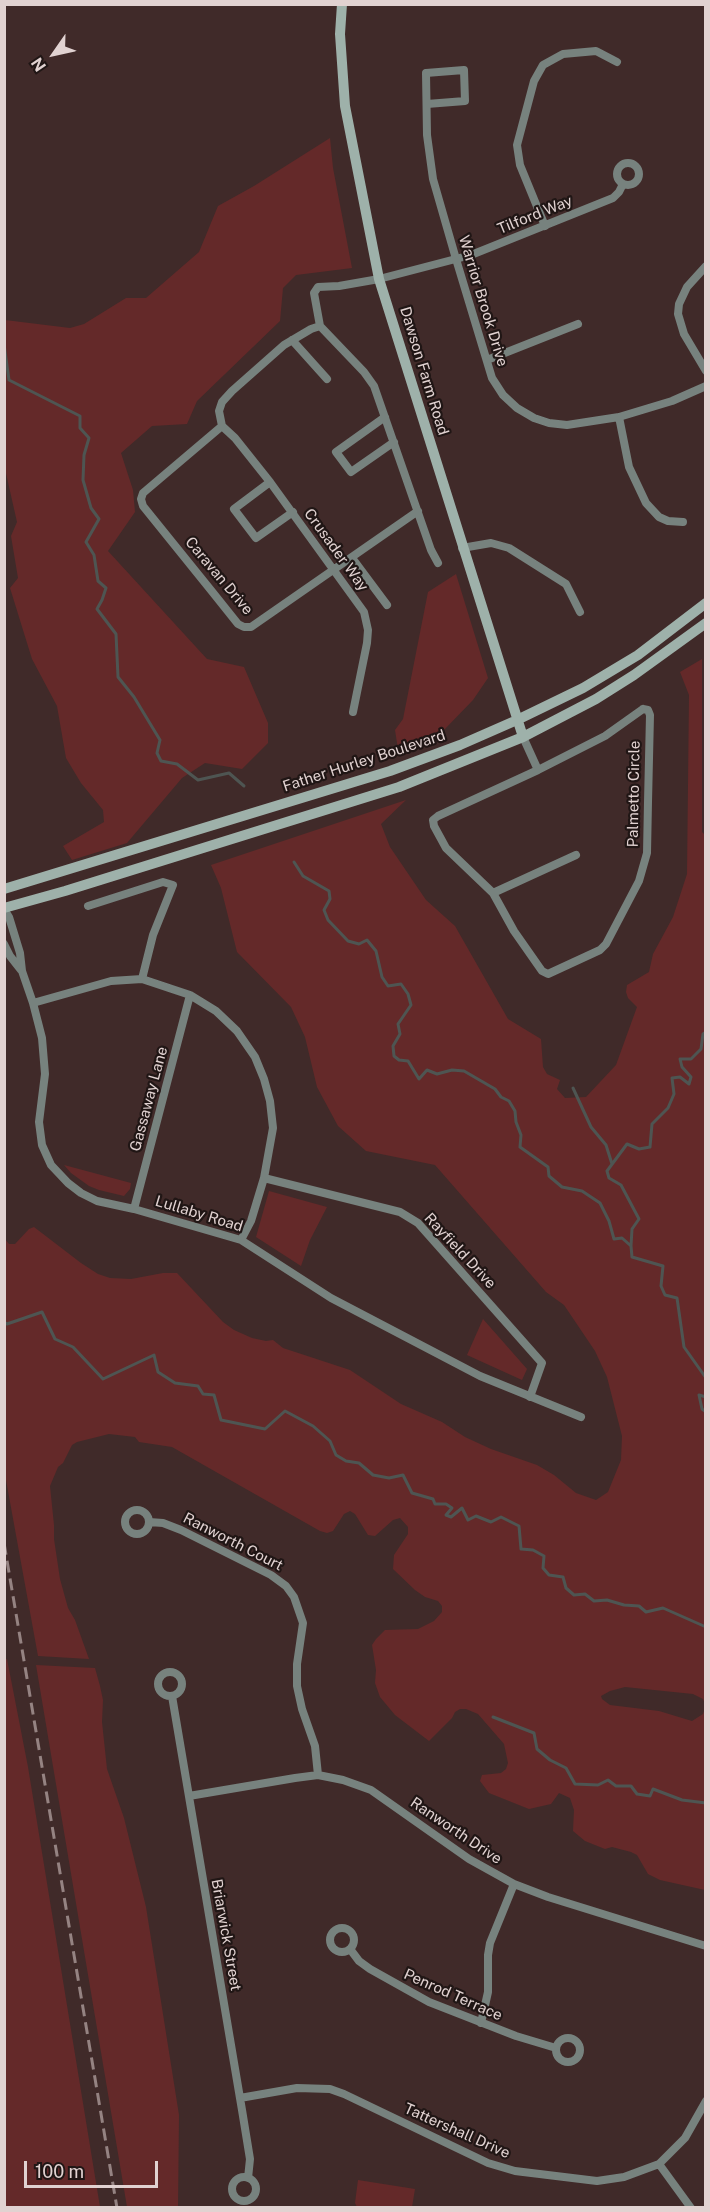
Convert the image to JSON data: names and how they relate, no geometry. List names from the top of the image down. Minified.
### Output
{"streets":{"main road":["Dawson Farm Road","Father Hurley Boulevard"],"street":["Tilford Way","Warrior Brook Drive","Crusader Way","Caravan Drive","Palmetto Circle","Gassaway Lane","Lullaby Road","Rayfield Drive","Ranworth Court","Ranworth Drive","Briarwick Street","Penrod Terrace","Tattershall Drive"]},"crossings":[["Tilford Way","Warrior Brook Drive"],["Tilford Way","Dawson Farm Road"],["Dawson Farm Road","Father Hurley Boulevard"],["Crusader Way","Caravan Drive"],["Father Hurley Boulevard","Lullaby Road"],["Gassaway Lane","Lullaby Road"],["Lullaby Road","Rayfield Drive"],["Ranworth Court","Ranworth Drive"],["Ranworth Drive","Briarwick Street"],["Briarwick Street","Tattershall Drive"]],"scale_bar":"100 m","north":"bottom left"}
